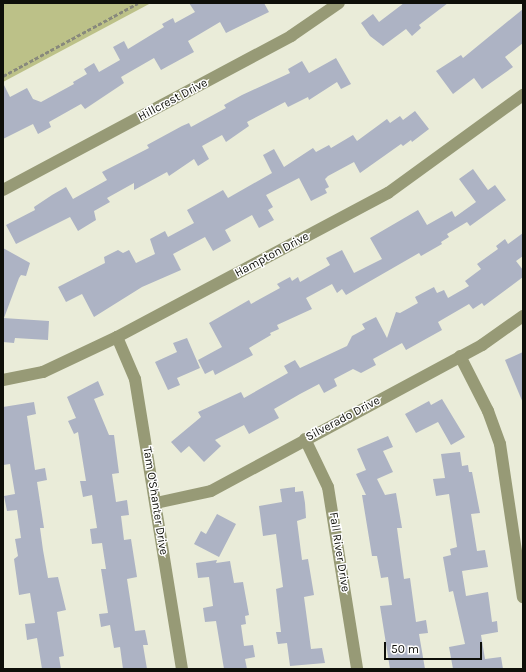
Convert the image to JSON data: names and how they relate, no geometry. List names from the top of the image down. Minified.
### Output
{"streets":{"street":["Hillcrest Drive","Hampton Drive","Silverado Drive","Tam O'Shanter Drive","Fall River Drive"]},"crossings":[["Hampton Drive","Tam O'Shanter Drive"],["Silverado Drive","Tam O'Shanter Drive"],["Silverado Drive","Fall River Drive"]],"scale_bar":"50 m"}
